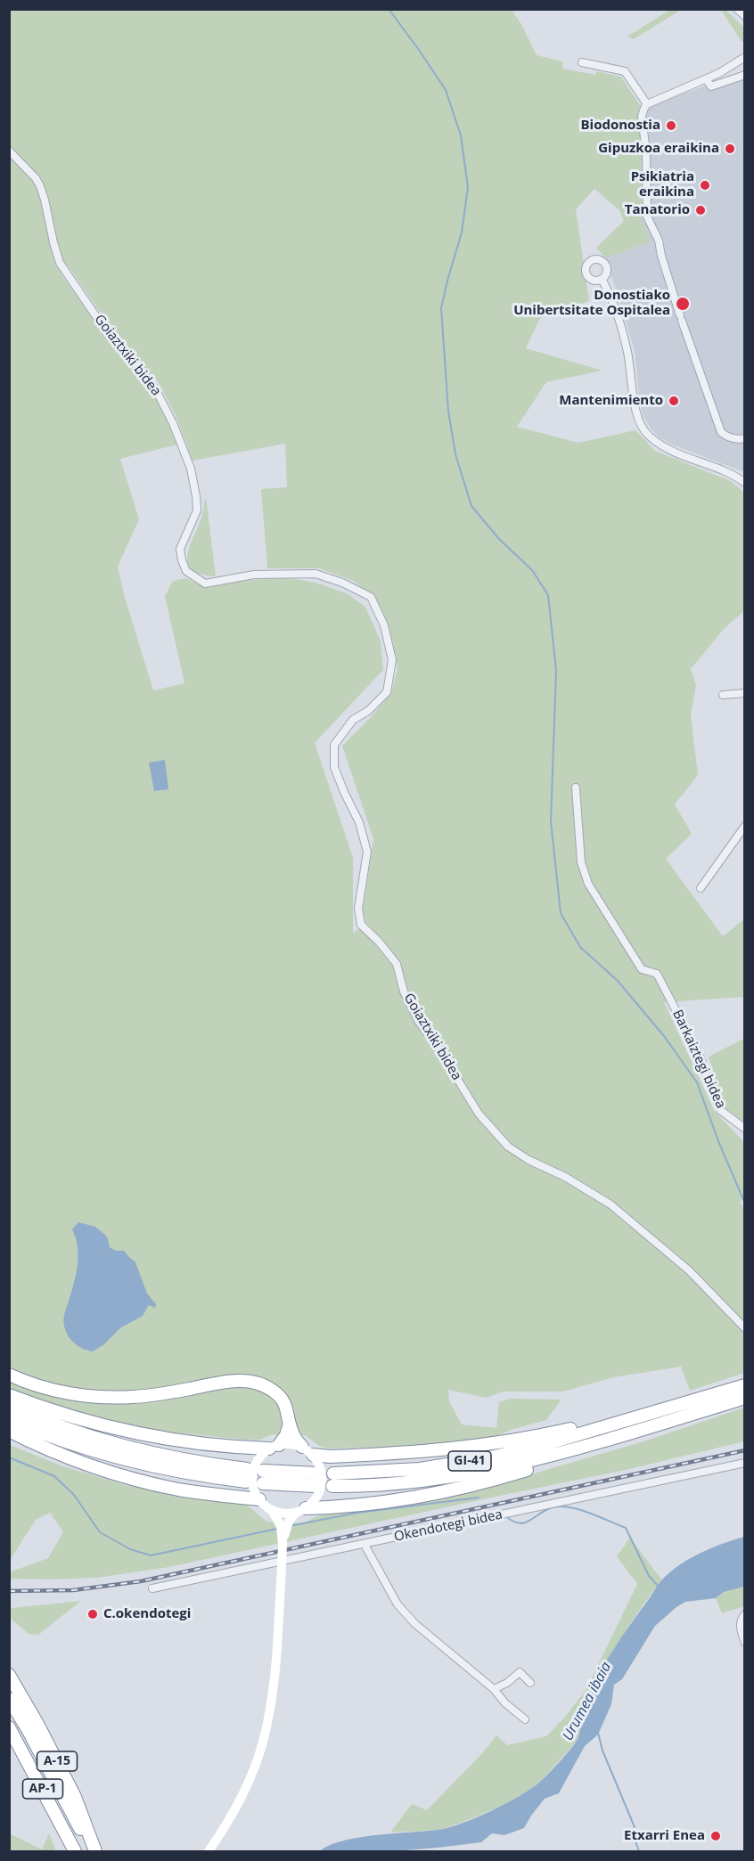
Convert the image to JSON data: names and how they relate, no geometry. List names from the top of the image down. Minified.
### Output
{"streets":{"highway":["GI-41","A-15","AP-1"],"street":["Goiaztxiki bidea","Barkaiztegi bidea","Okendotegi bidea"]},"crossings":[["A-15","AP-1"]],"water":["Urumea ibaia"],"places":["Biodonostia","Gipuzkoa eraikina","Psikiatria eraikina","Tanatorio","Donostiako Unibertsitate Ospitalea","Mantenimiento","C.okendotegi","Etxarri Enea"]}
